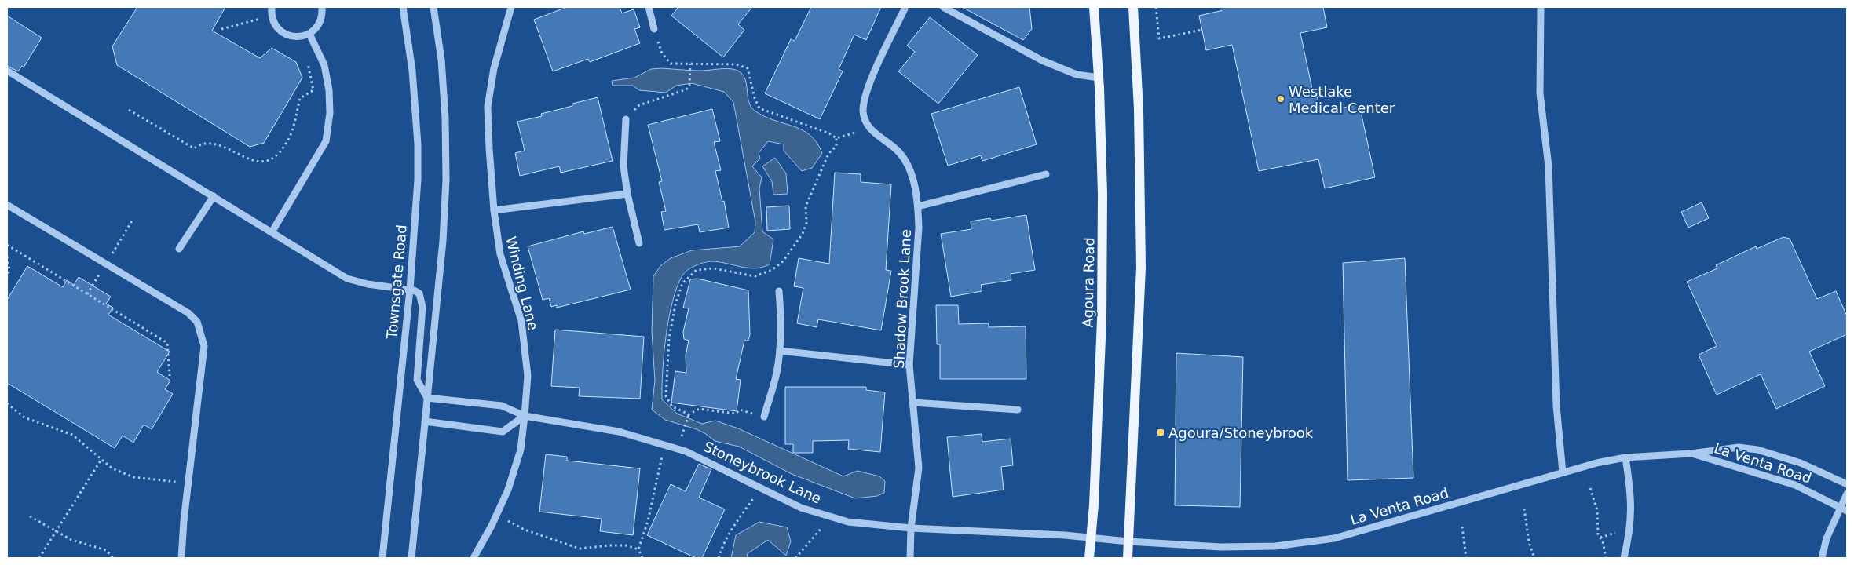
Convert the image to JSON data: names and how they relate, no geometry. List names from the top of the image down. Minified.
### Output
{"streets":{"main road":["Agoura Road"],"street":["Townsgate Road","Winding Lane","Shadow Brook Lane","La Venta Road","Stoneybrook Lane"]},"crossings":[["Agoura Road","Stoneybrook Lane"],["Winding Lane","Stoneybrook Lane"],["Shadow Brook Lane","Stoneybrook Lane"],["La Venta Road","Stoneybrook Lane"]],"places":{"other":["Westlake Medical Center"],"transit":["Agoura/Stoneybrook"]}}
